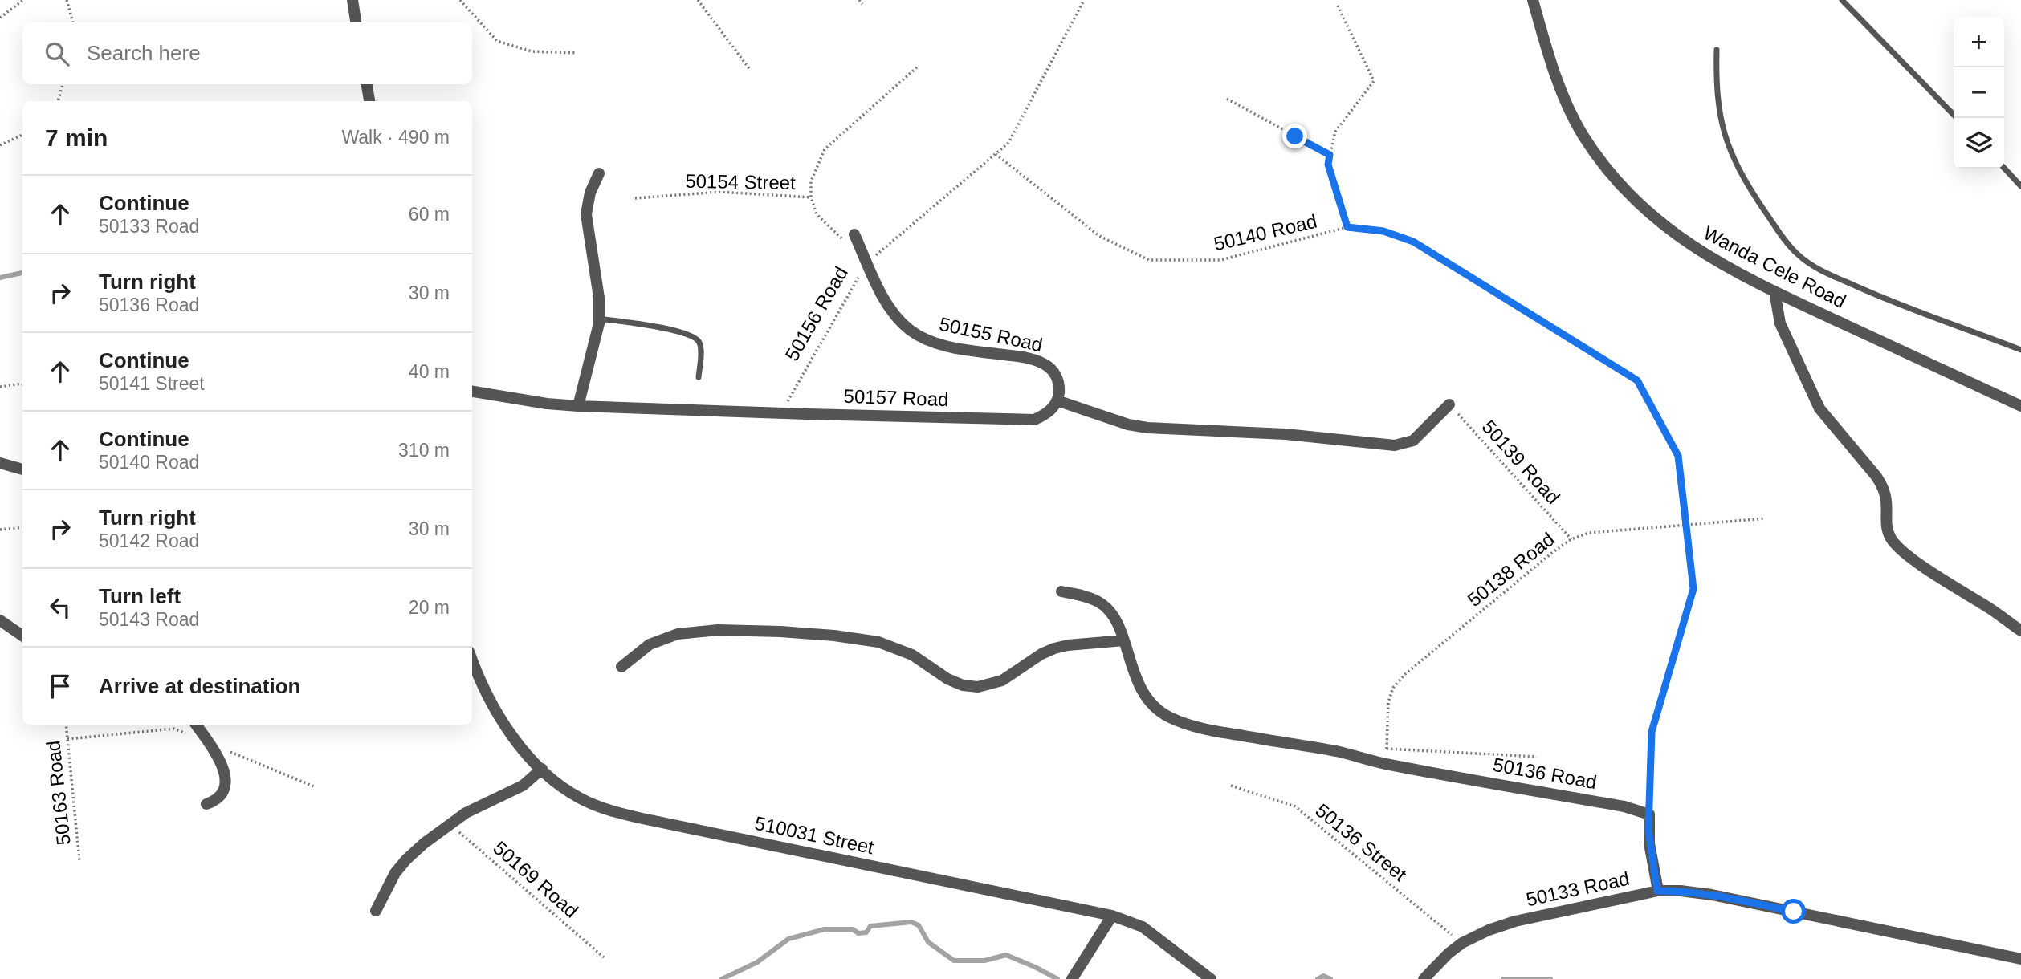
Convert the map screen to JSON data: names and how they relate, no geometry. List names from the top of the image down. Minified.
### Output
{"streets":{"street":["Wanda Cele Road","50155 Road","50157 Road","50136 Road","510031 Street","50133 Road"],"path":["50154 Street","50140 Road","50156 Road","50139 Road","50138 Road","50163 Road","50136 Street","50169 Road"]},"crossings":[["50140 Road","50156 Road"],["50140 Road","50138 Road"],["50140 Road","50136 Road"],["50156 Road","50155 Road"],["50156 Road","50157 Road"],["50155 Road","50157 Road"],["50139 Road","50138 Road"],["50136 Street","50133 Road"]],"page":{"map_buttons":["+","−"],"search":"Search here","heading":["7 min","Walk · 490 m"],"list":[["Continue","50133 Road","60 m"],["Turn right","50136 Road","30 m"],["Continue","50141 Street","40 m"],["Continue","50140 Road","310 m"],["Turn right","50142 Road","30 m"],["Turn left","50143 Road","20 m"],"Arrive at destination"]}}
